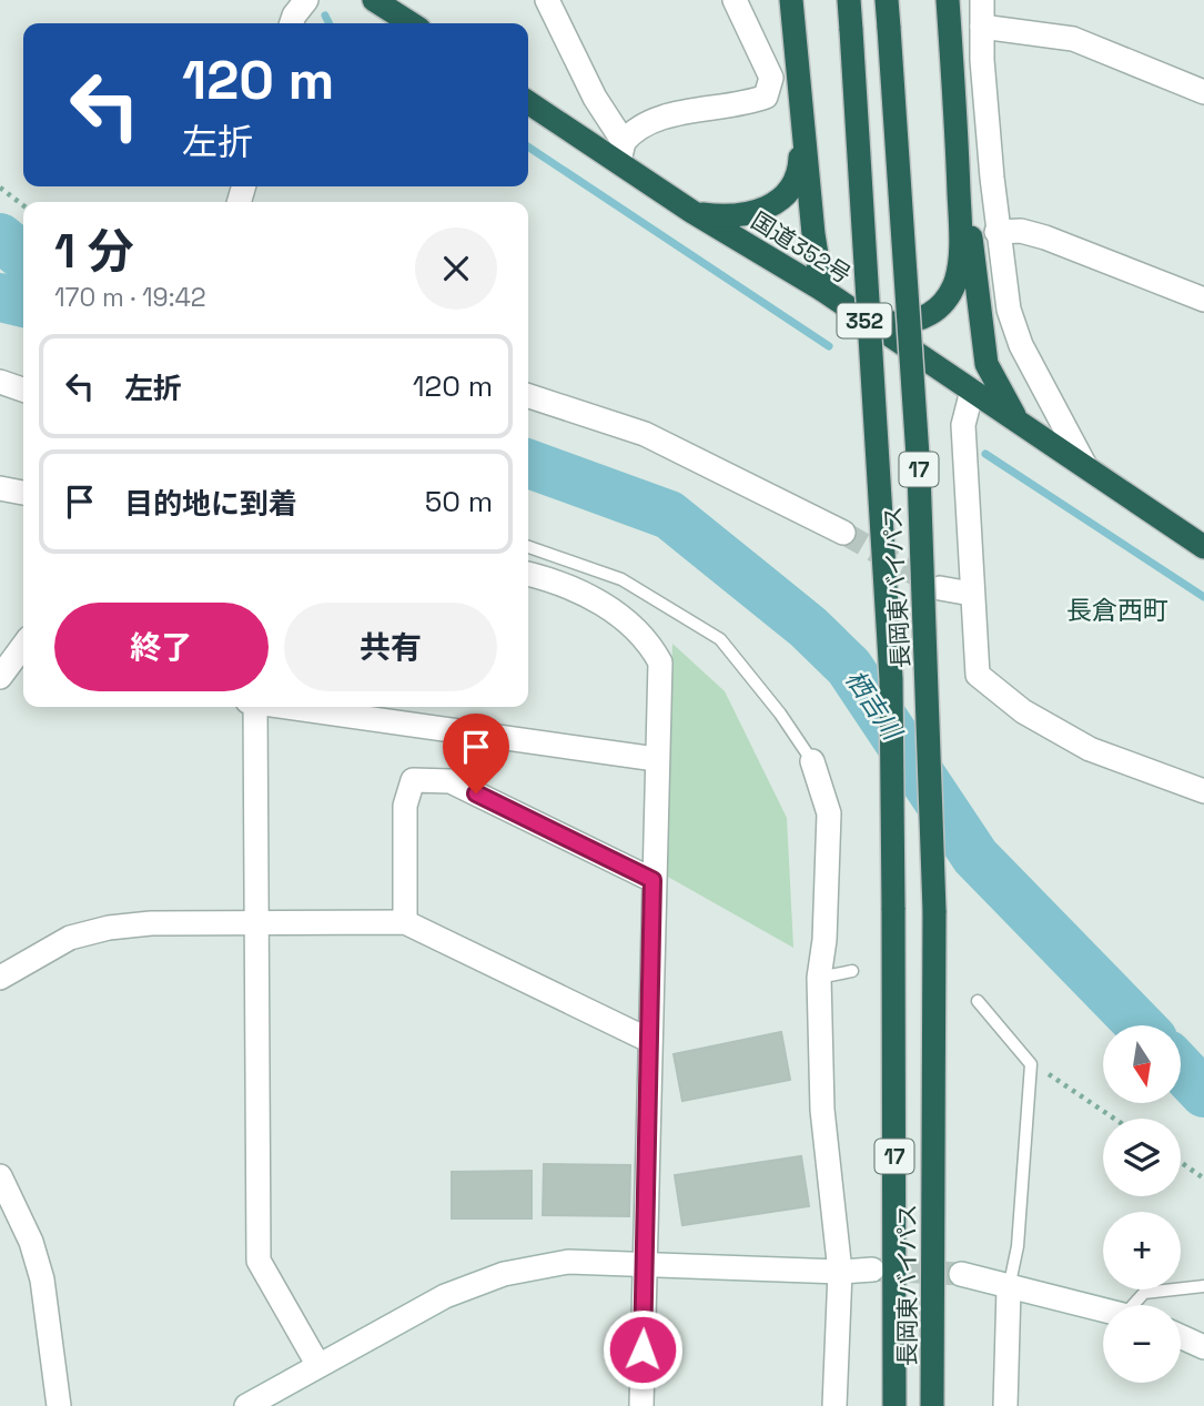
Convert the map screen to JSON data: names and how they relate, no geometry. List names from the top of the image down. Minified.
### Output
{"streets":{"highway":["国道352号","352","17","長岡東バイパス"]},"districts":["長倉西町"],"water":["栖吉川"],"north":"bottom","page":{"turn":["120 m","左折"],"heading":["1 分","170 m · 19:42"],"list":[{"name":"左折","value":"120 m"},{"name":"目的地に到着","value":"50 m"}],"buttons":["終了","共有"],"map_buttons":["+","−"]}}
